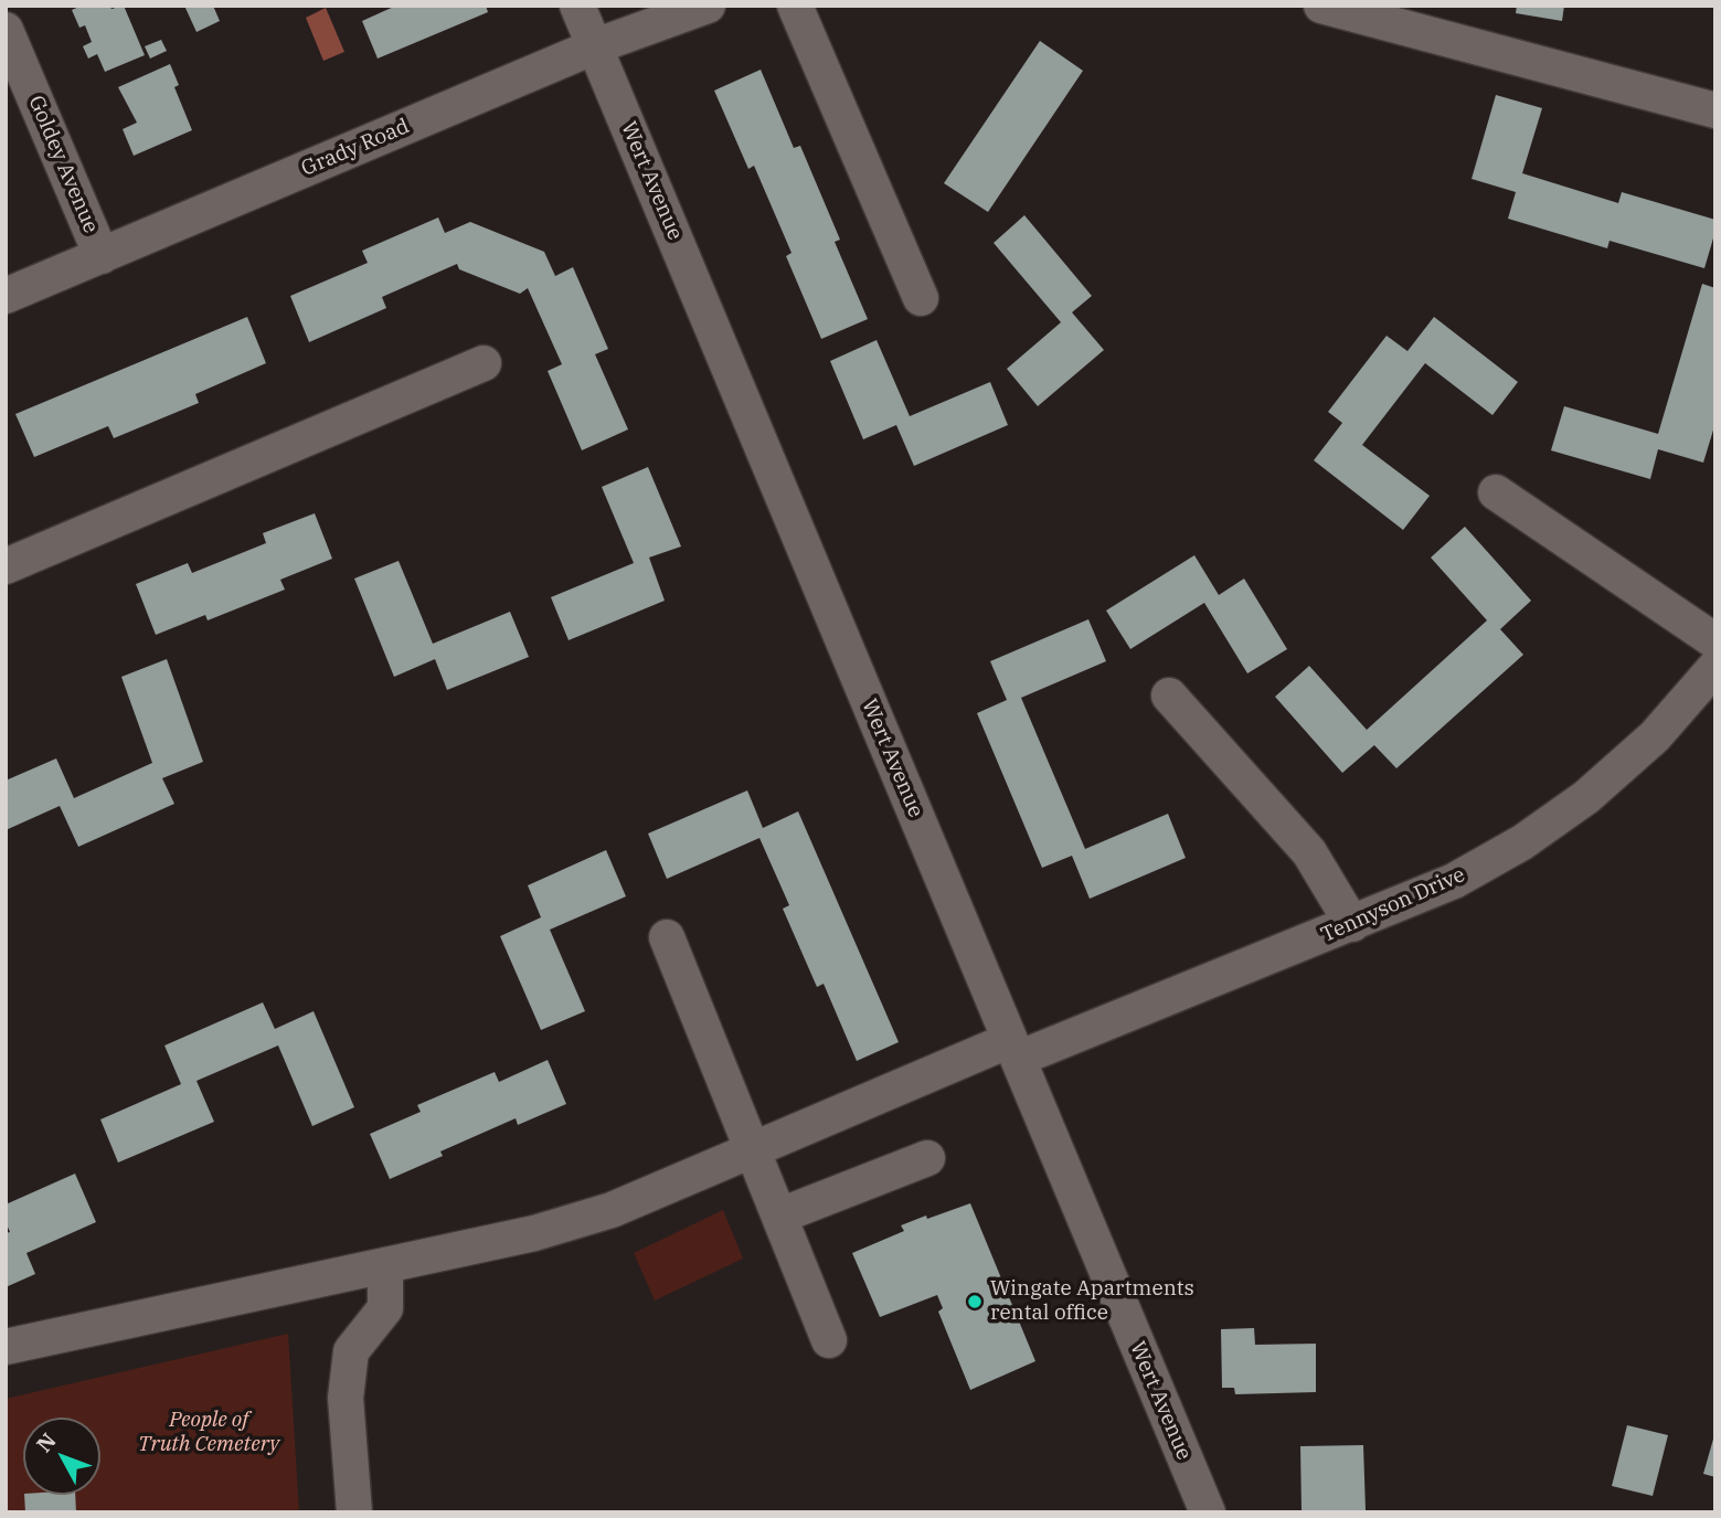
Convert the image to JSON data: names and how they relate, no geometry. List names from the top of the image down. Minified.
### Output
{"streets":{"street":["Grady Road","Goldey Avenue","Wert Avenue","Tennyson Drive"]},"crossings":[["Grady Road","Goldey Avenue"],["Grady Road","Wert Avenue"],["Wert Avenue","Tennyson Drive"]],"parks":["People of Truth Cemetery"],"places":["Wingate Apartments rental office"],"north":"top left"}
